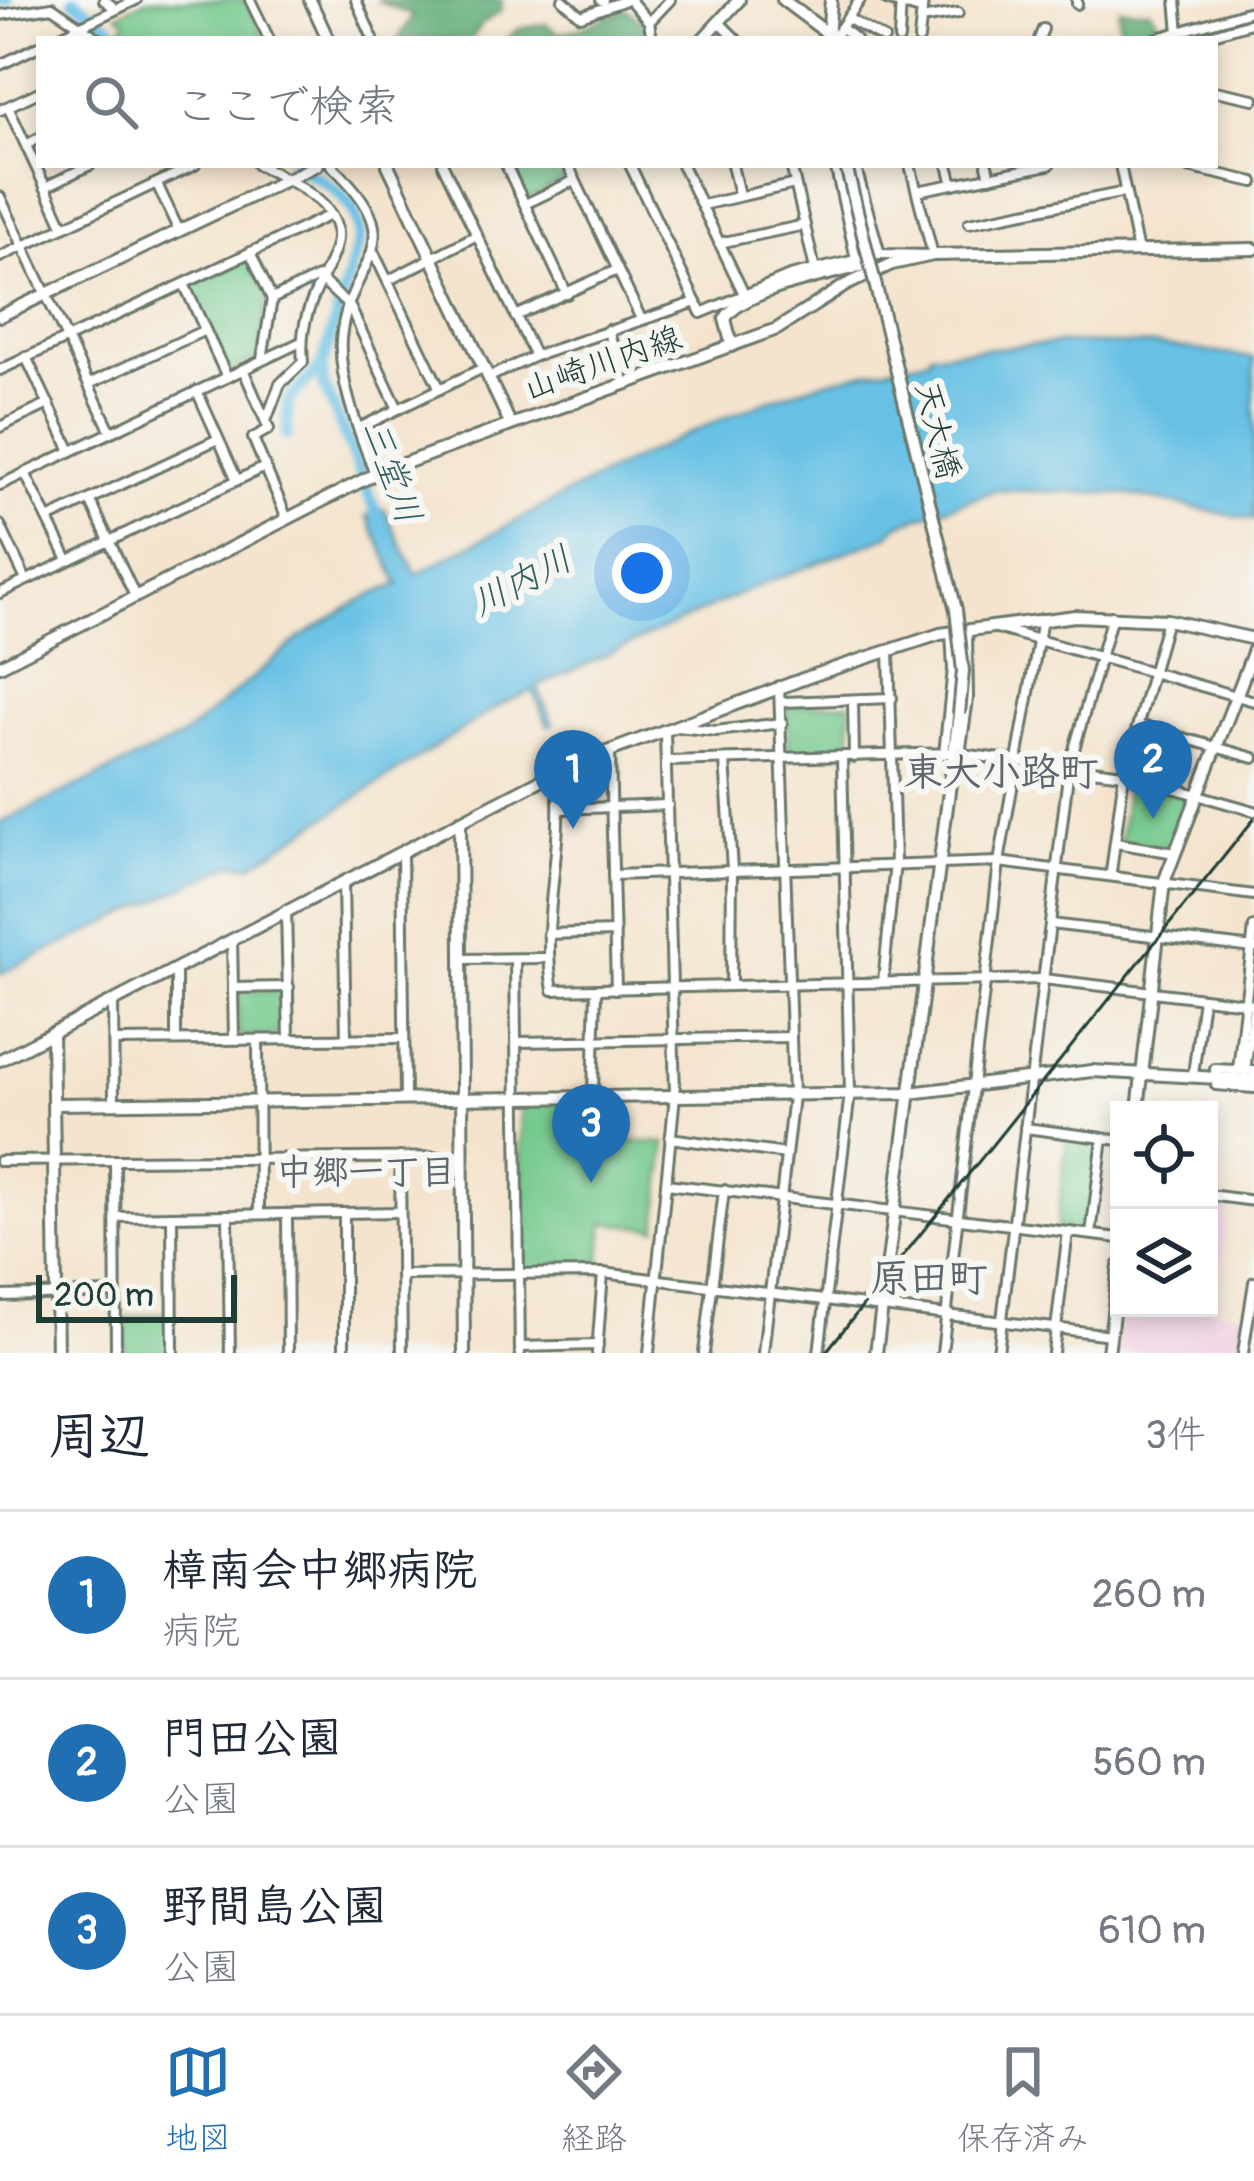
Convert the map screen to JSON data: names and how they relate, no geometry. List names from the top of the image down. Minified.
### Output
{"streets":{"street":["山崎川内線","天大橋"]},"districts":["東大小路町","中郷一丁目","原田町"],"water":["三堂川","川内川"],"scale_bar":"200 m","page":{"search":"ここで検索","pins":["2","1","3"],"scale":"200 m","heading":["周辺","3件"],"list":[{"mark":"1","name":"樟南会中郷病院","note":"病院","value":"260 m"},{"mark":"2","name":"門田公園","note":"公園","value":"560 m"},{"mark":"3","name":"野間島公園","note":"公園","value":"610 m"}],"nav":["地図","経路","保存済み"]}}
